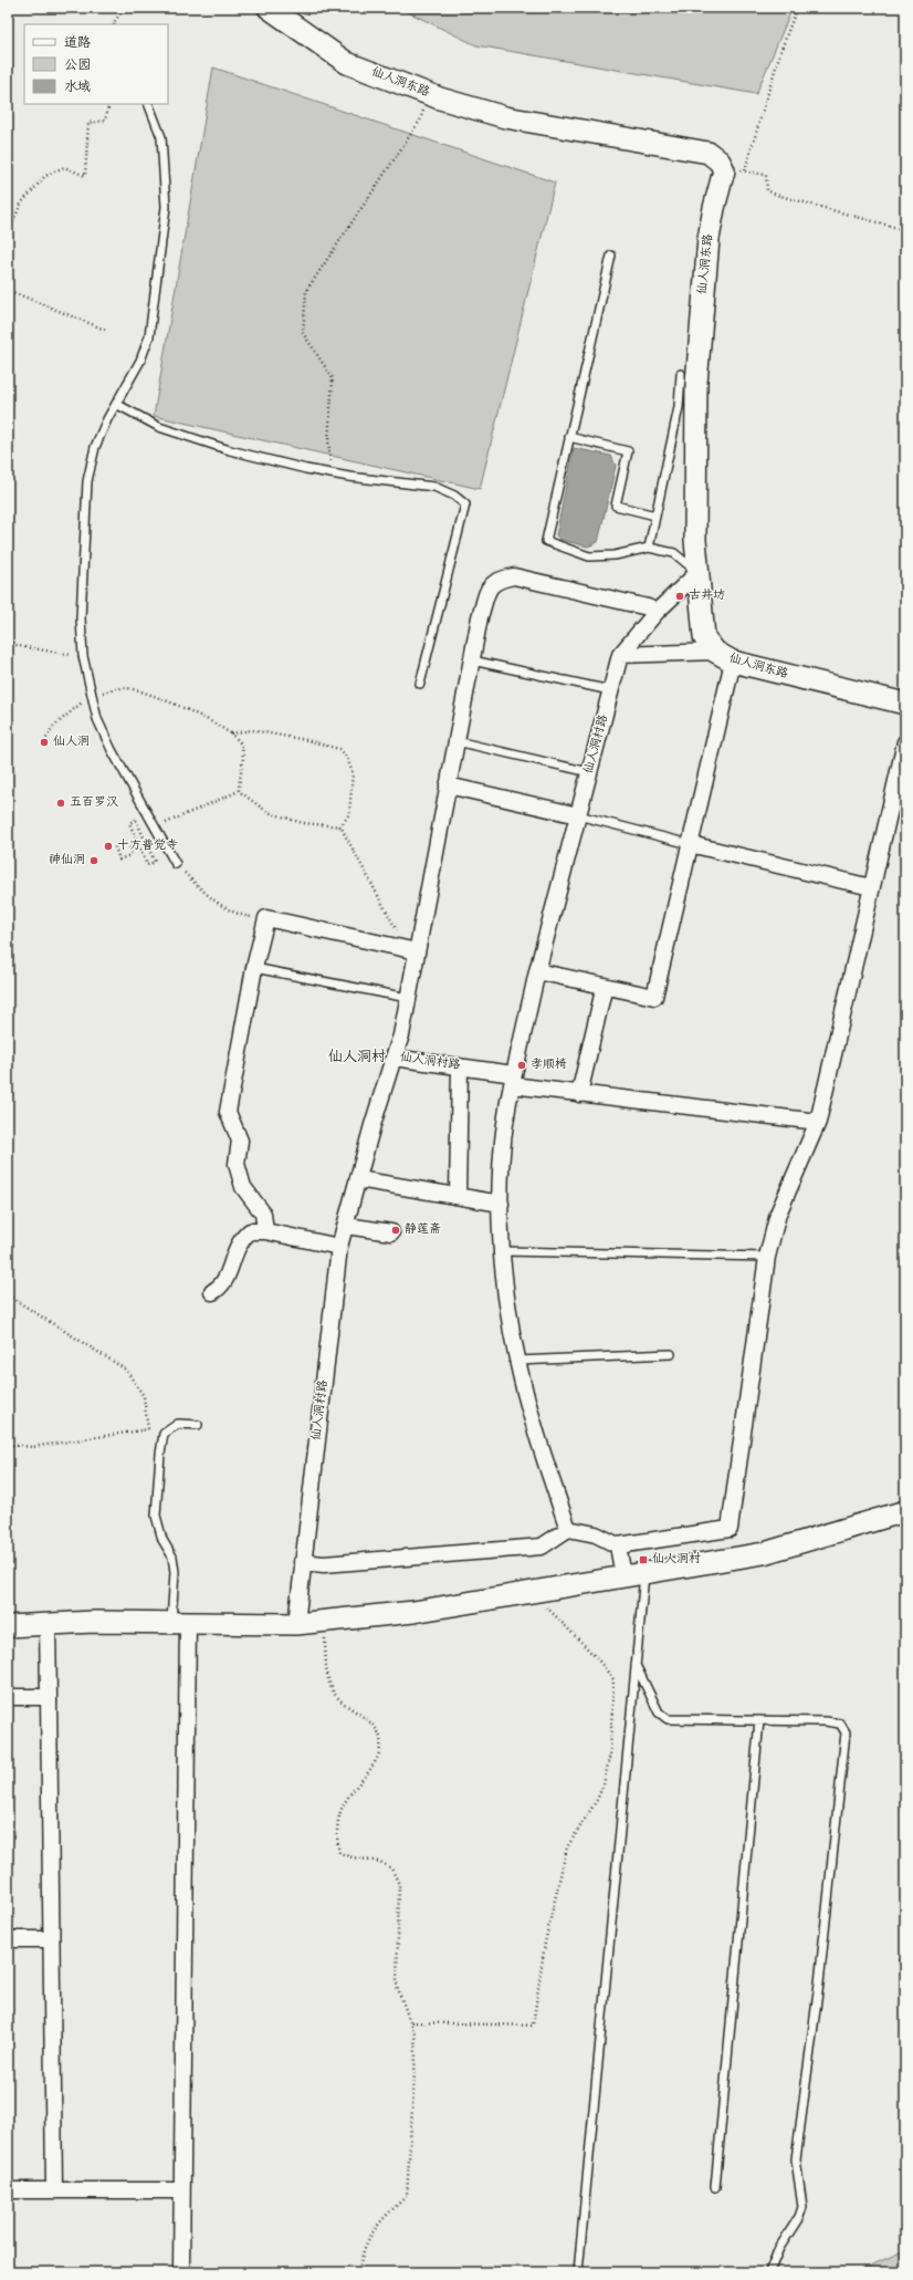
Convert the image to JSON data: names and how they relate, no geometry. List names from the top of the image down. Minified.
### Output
{"streets":{"street":["仙人洞东路","仙人洞村路"]},"districts":["仙人洞村"],"places":{"other":["古井坊","仙人洞","五百罗汉","十方普觉寺","神仙洞","孝顺椅","静莲斋"],"transit":["仙人洞村"]},"legend":["道路","公园","水域"]}
